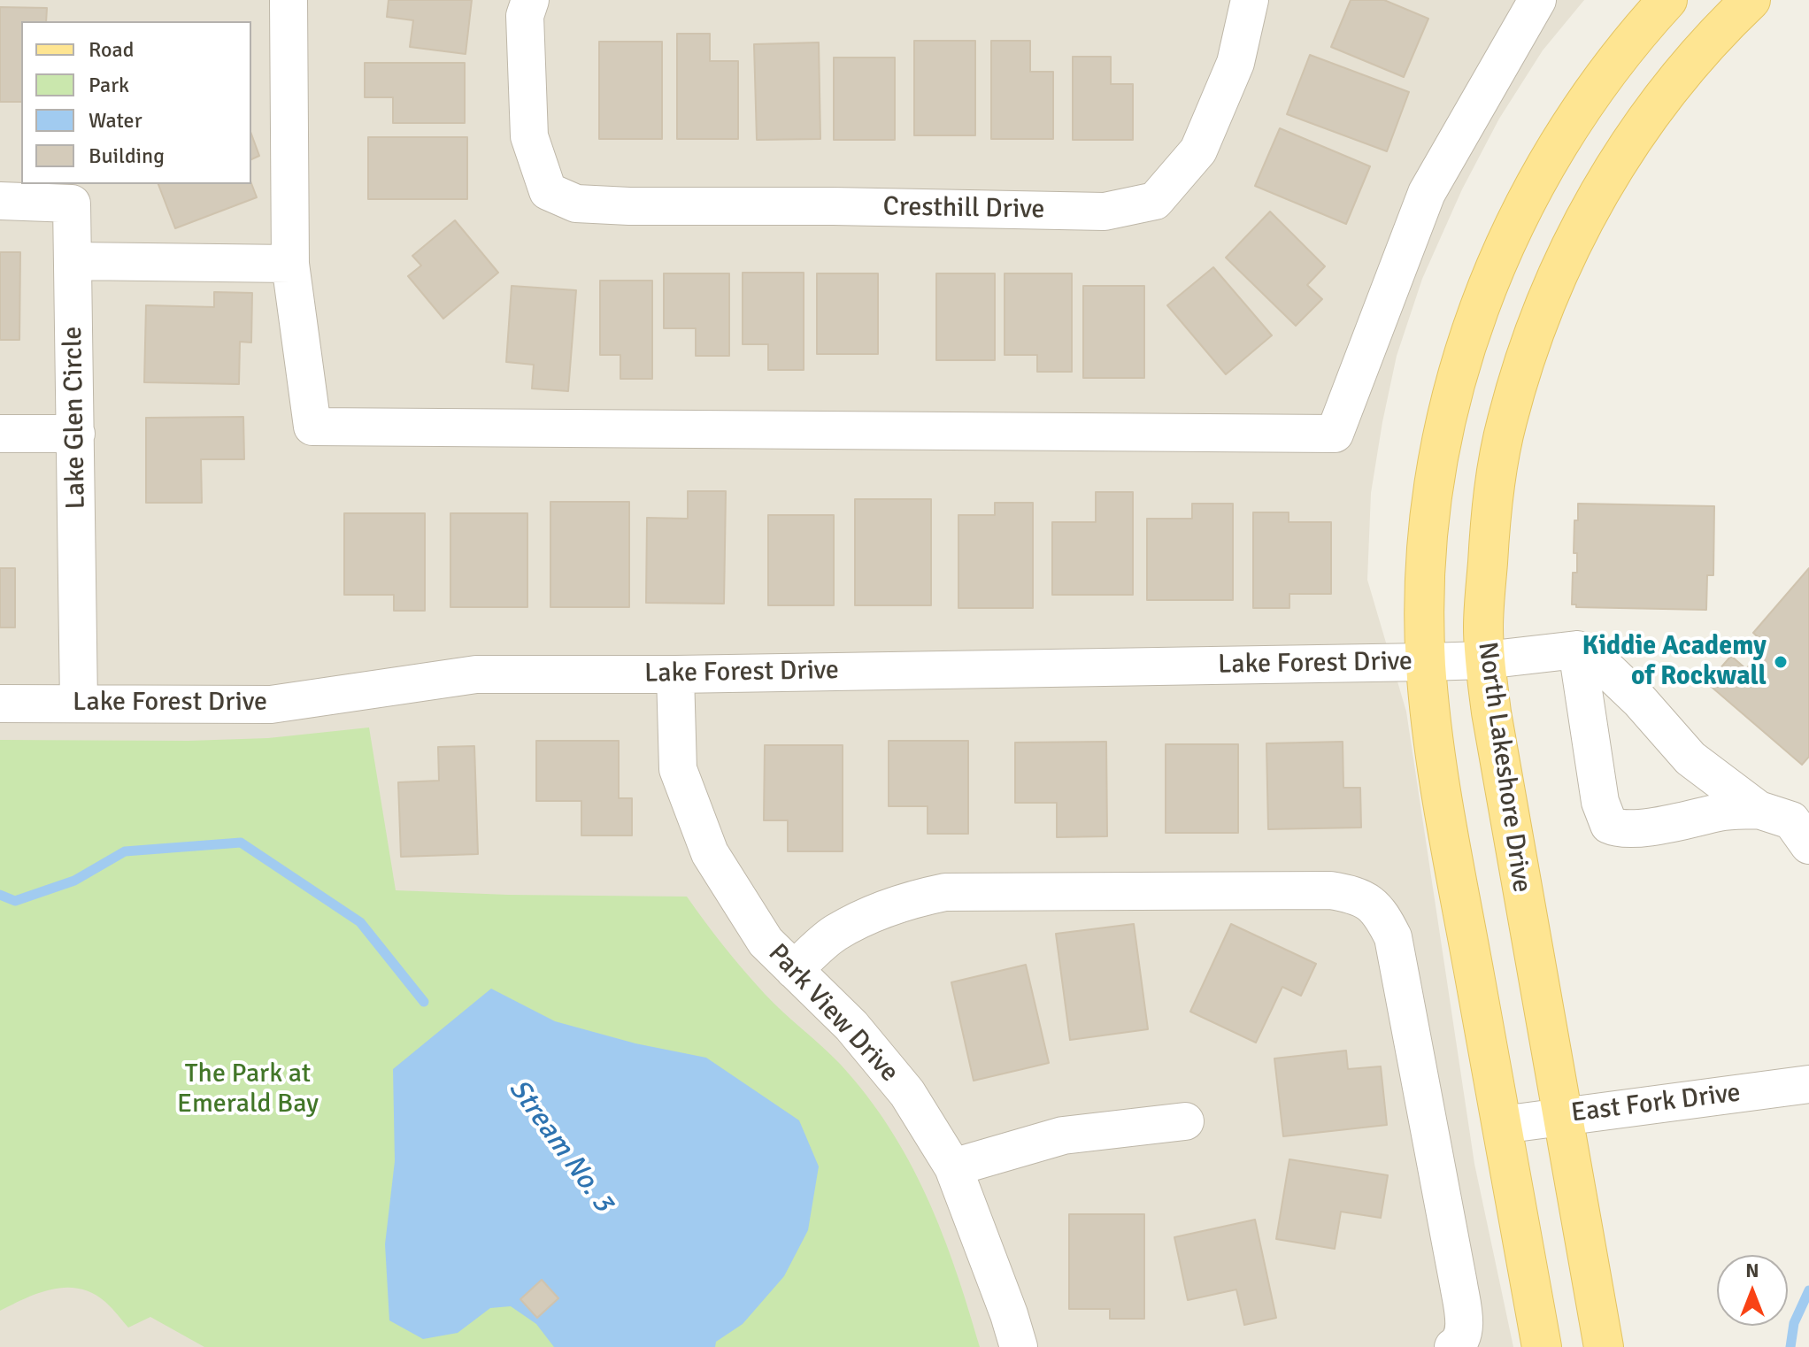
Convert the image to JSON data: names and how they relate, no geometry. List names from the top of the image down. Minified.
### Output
{"streets":{"main road":["North Lakeshore Drive"],"street":["Cresthill Drive","Lake Glen Circle","Lake Forest Drive","Park View Drive","East Fork Drive"]},"crossings":[["Lake Glen Circle","Lake Forest Drive"],["Lake Forest Drive","North Lakeshore Drive"],["Lake Forest Drive","Park View Drive"],["North Lakeshore Drive","East Fork Drive"]],"water":["Stream No. 3"],"parks":["The Park at Emerald Bay"],"places":["Kiddie Academy of Rockwall"],"legend":["Road","Park","Water","Building"],"north":"top"}
